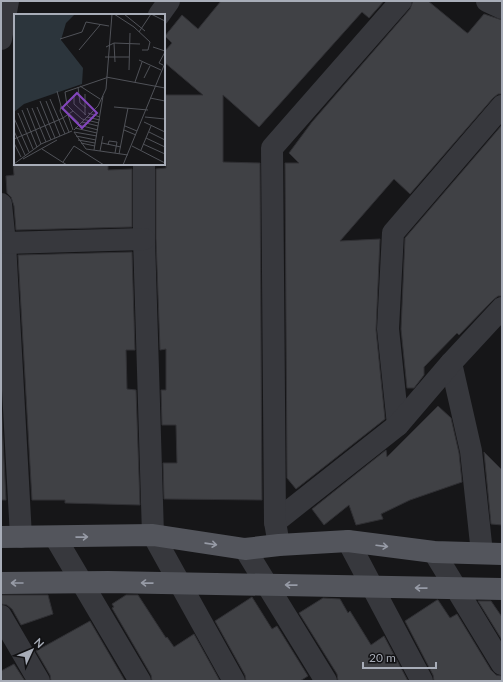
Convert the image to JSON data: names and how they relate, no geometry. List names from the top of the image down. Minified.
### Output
{"scale_bar":"20 m","north":"top right"}
